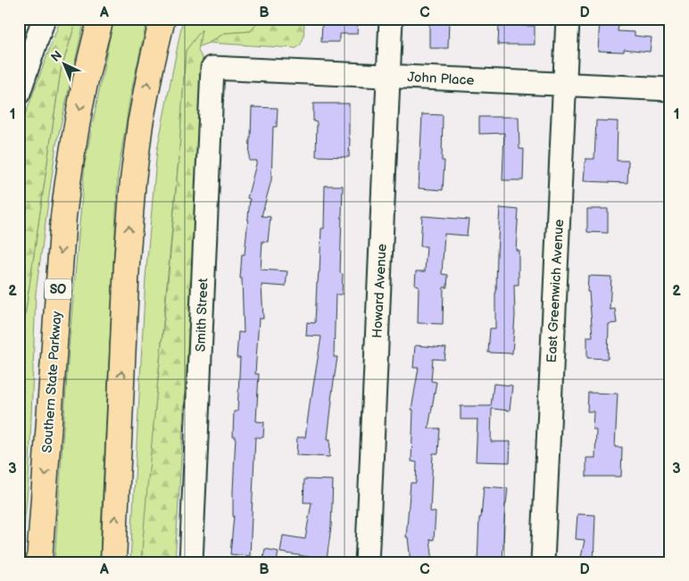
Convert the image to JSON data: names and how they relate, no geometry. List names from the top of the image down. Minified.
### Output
{"streets":{"highway":["SO","Southern State Parkway"],"street":["John Place","Howard Avenue","East Greenwich Avenue","Smith Street"]},"crossings":[["John Place","Howard Avenue"],["John Place","East Greenwich Avenue"],["John Place","Smith Street"]],"north":"top left","grid":{"columns":["A","B","C","D"],"rows":["1","2","3"]}}
